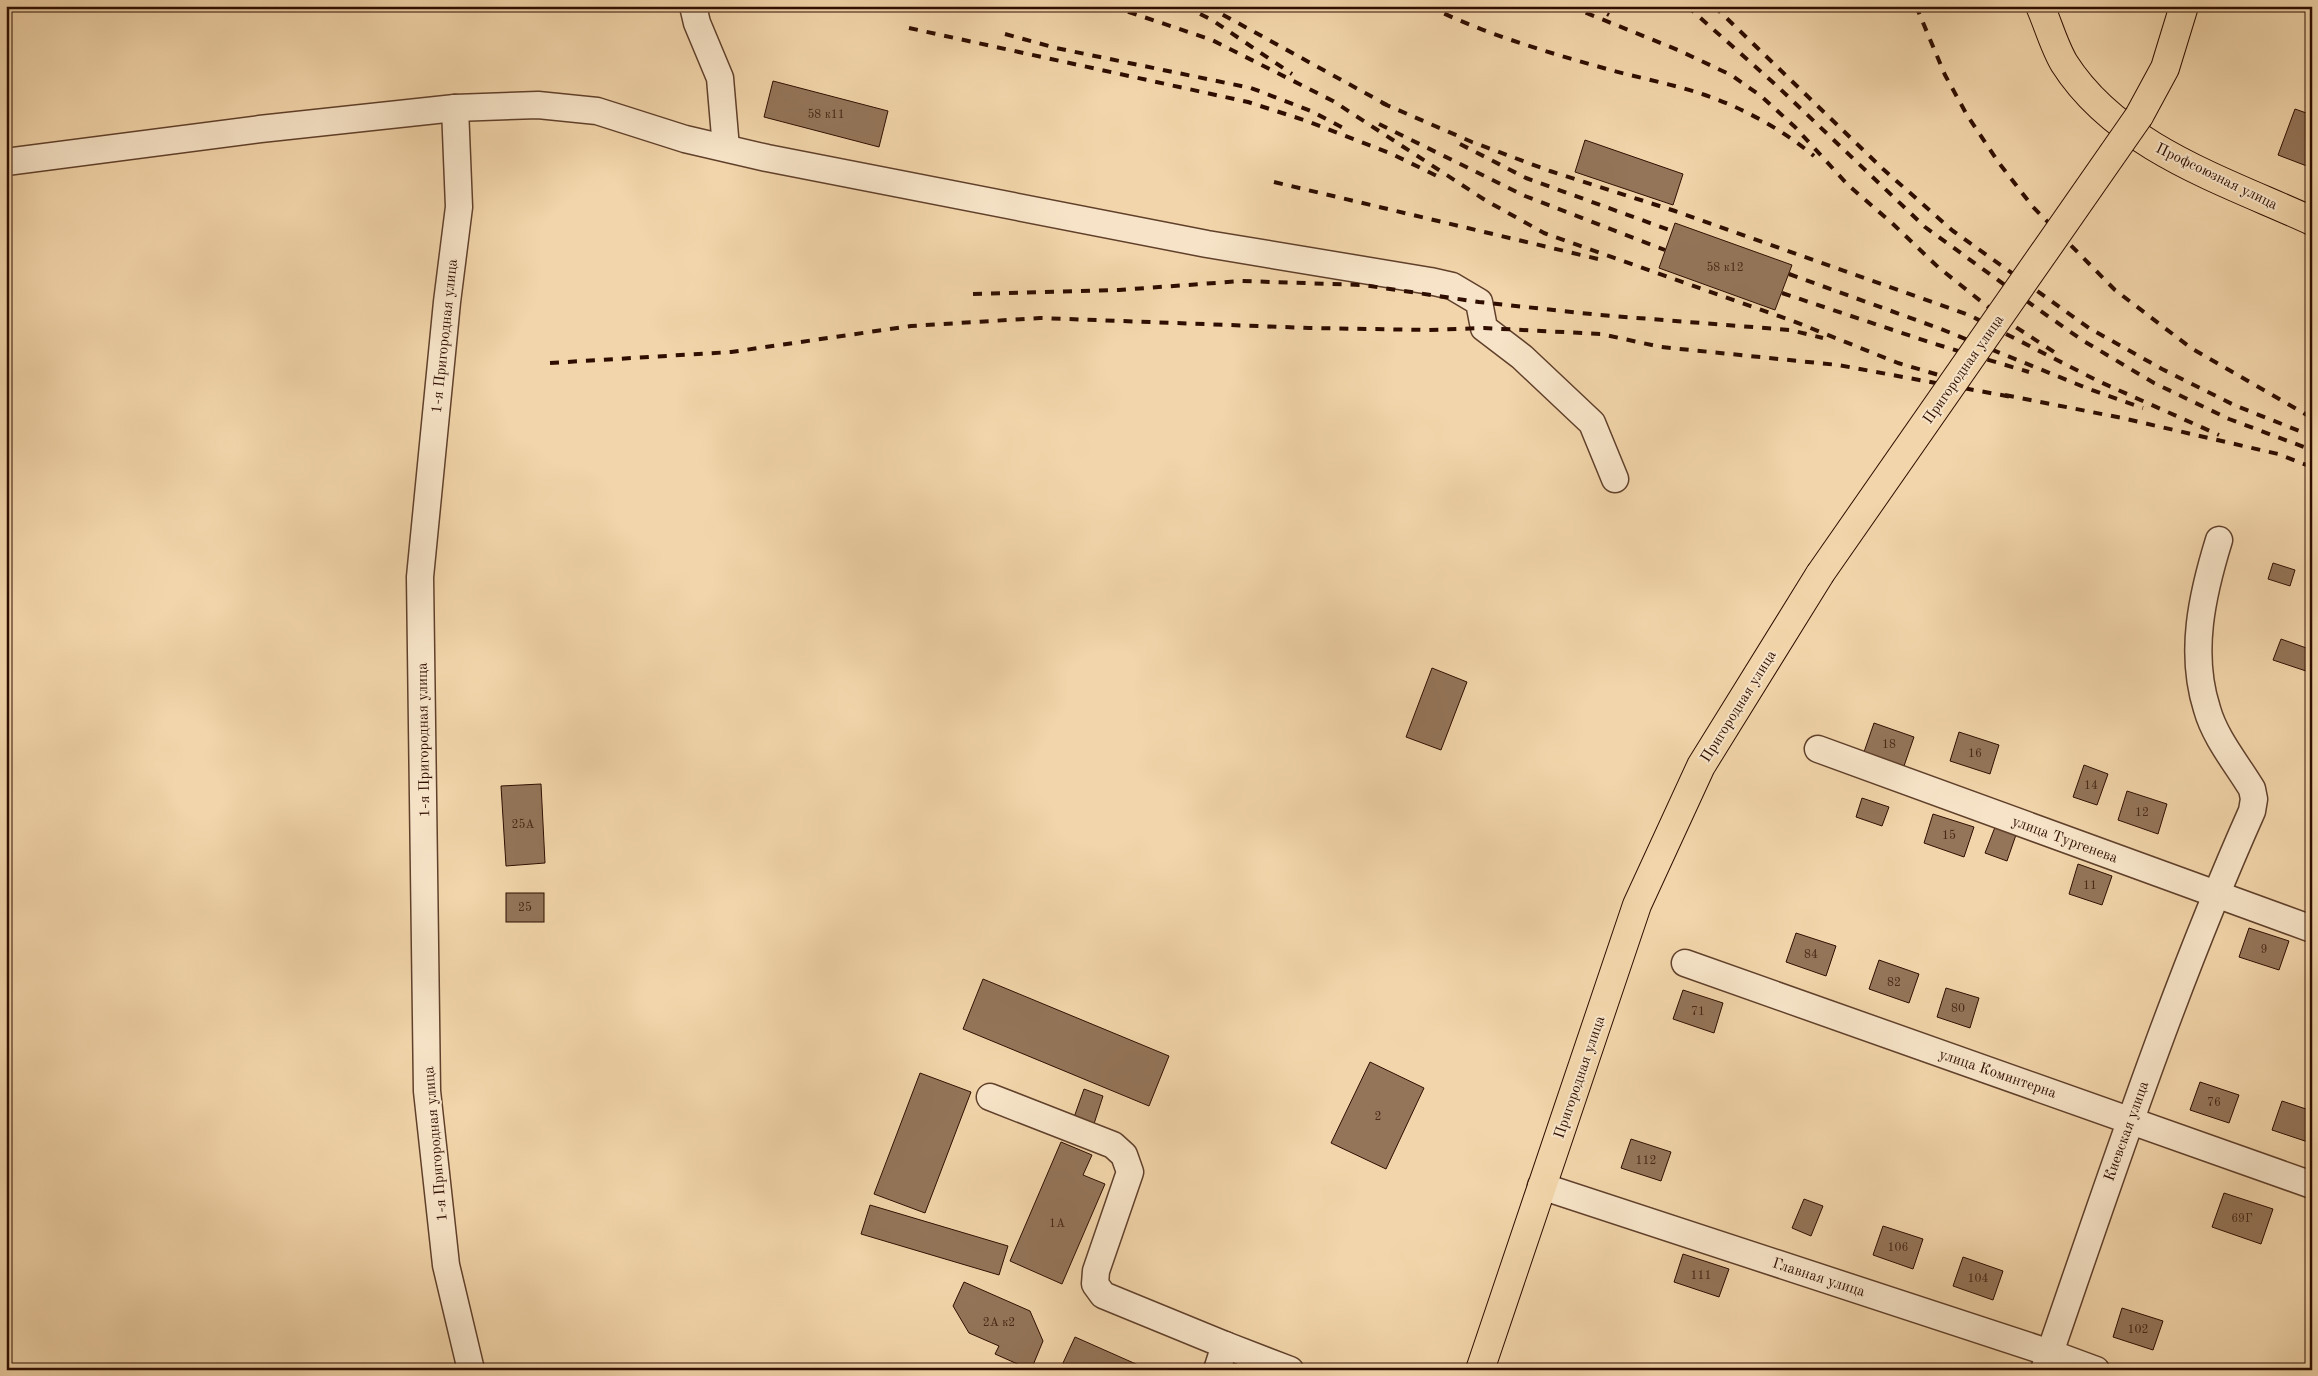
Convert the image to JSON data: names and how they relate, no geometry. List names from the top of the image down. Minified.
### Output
{"streets":{"main road":["Профсоюзная улица","Пригородная улица"],"street":["1-я Пригородная улица","улица Тургенева","улица Коминтерна","Киевская улица","Главная улица"]},"crossings":[["Пригородная улица","Главная улица"],["улица Тургенева","Киевская улица"],["улица Коминтерна","Киевская улица"],["Киевская улица","Главная улица"]],"house_numbers":["58 к11","58 к12","18","16","14","12","25А","15","11","25","9","84","82","80","71","76","2","112","69Г","1А","106","111","104","2А к2","102"]}
